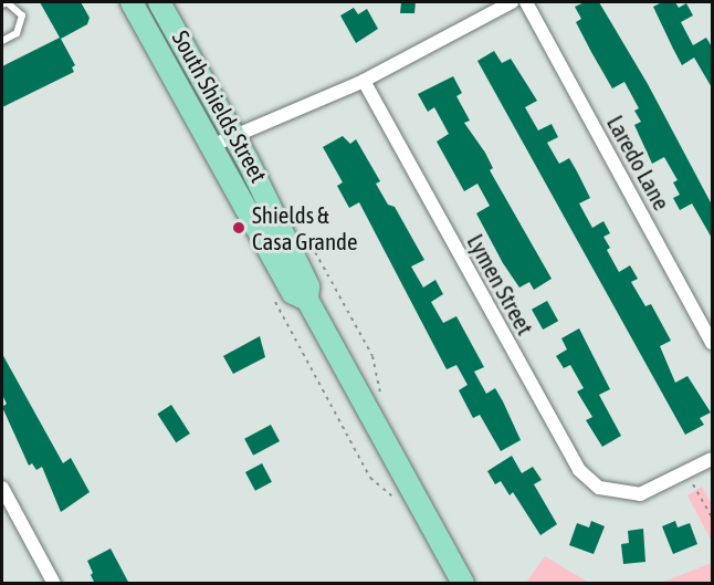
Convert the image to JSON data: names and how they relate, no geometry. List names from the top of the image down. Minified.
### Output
{"streets":{"main road":["South Shields Street"],"street":["Laredo Lane","Lymen Street"]},"places":["Shields & Casa Grande"]}
